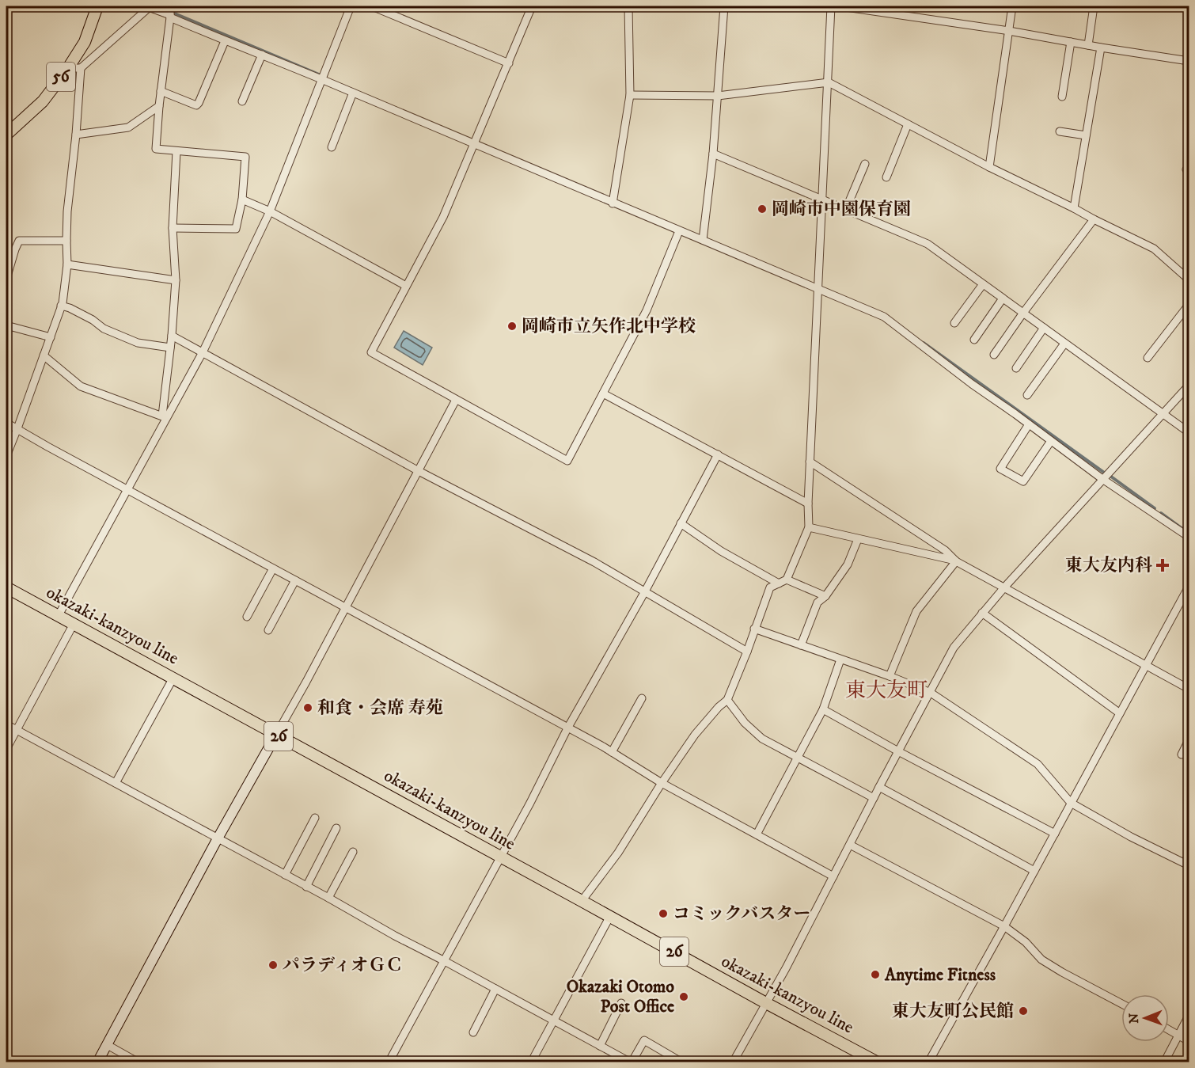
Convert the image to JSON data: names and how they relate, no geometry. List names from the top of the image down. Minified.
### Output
{"streets":{"main road":["56","okazaki-kanzyou line","26"]},"districts":["東大友町"],"places":{"other":["岡崎市中園保育園","岡崎市立矢作北中学校","和食・会席 寿苑","コミックバスター","パラディオＧＣ","Anytime Fitness","Okazaki Otomo Post Office","東大友町公民館"],"health":["東大友内科"]},"north":"left"}
